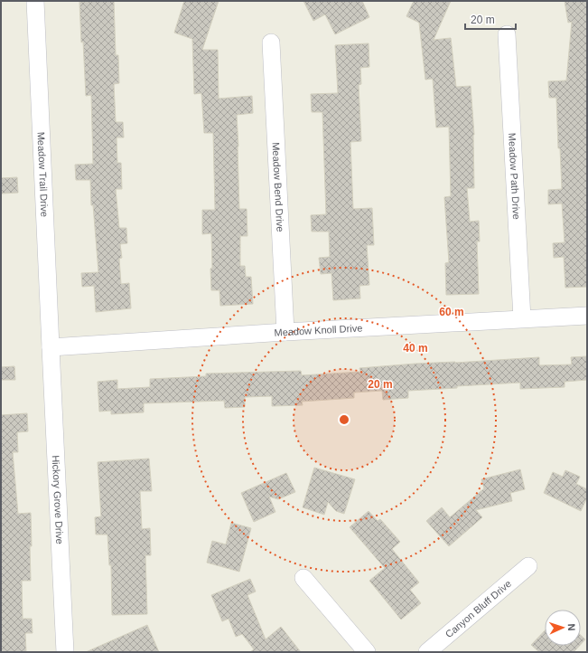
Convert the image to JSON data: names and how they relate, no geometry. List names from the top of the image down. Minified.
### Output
{"streets":{"street":["Meadow Trail Drive","Meadow Path Drive","Meadow Bend Drive","Meadow Knoll Drive","Hickory Grove Drive","Canyon Bluff Drive"]},"crossings":[["Meadow Trail Drive","Meadow Knoll Drive"],["Meadow Trail Drive","Hickory Grove Drive"],["Meadow Path Drive","Meadow Knoll Drive"],["Meadow Bend Drive","Meadow Knoll Drive"],["Meadow Knoll Drive","Hickory Grove Drive"]],"scale_bar":"20 m","north":"right","rings":["60 m","40 m","20 m"]}
